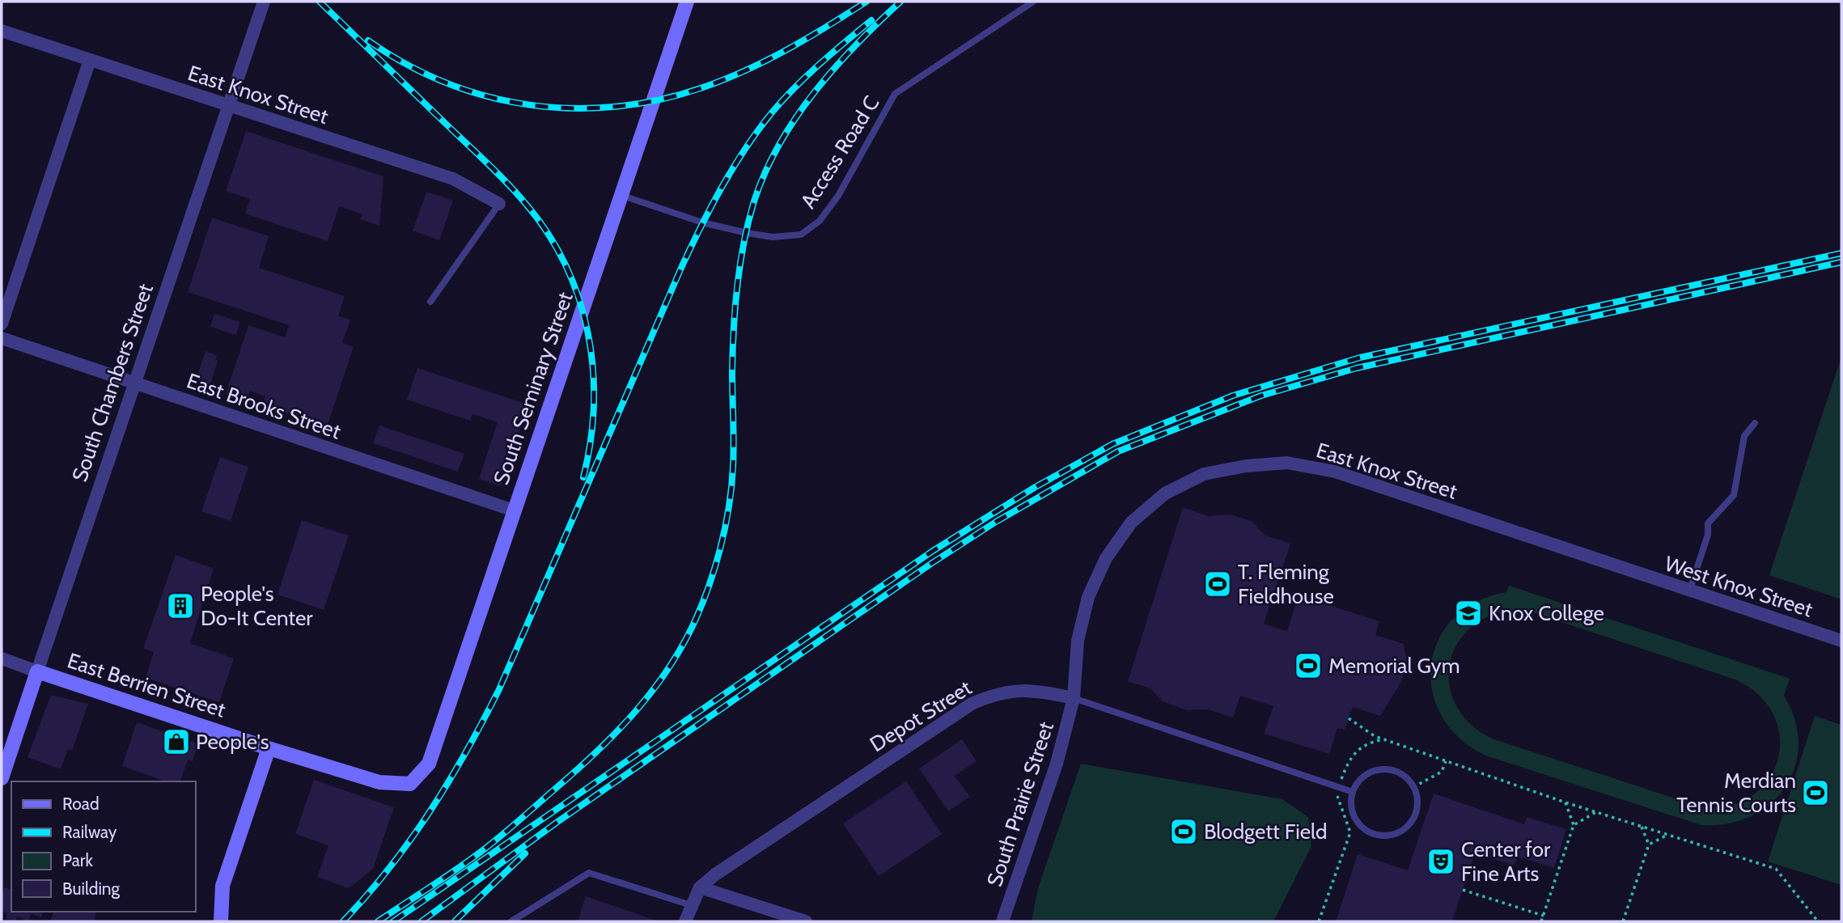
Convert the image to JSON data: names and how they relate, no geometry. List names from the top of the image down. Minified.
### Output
{"streets":{"street":["East Knox Street","South Chambers Street","South Seminary Street","East Brooks Street","West Knox Street","East Berrien Street","Depot Street","South Prairie Street"],"lane":["Access Road C"]},"crossings":[["East Knox Street","South Chambers Street"],["East Knox Street","West Knox Street"],["East Knox Street","Depot Street"],["East Knox Street","South Prairie Street"],["Access Road C","South Seminary Street"],["South Chambers Street","East Brooks Street"],["South Chambers Street","East Berrien Street"],["South Seminary Street","East Brooks Street"],["South Seminary Street","East Berrien Street"],["Depot Street","South Prairie Street"]],"places":{"sports":["T. Fleming Fieldhouse","Memorial Gym","Merdian Tennis Courts","Blodgett Field"],"building":["People's Do-It Center"],"school or university":["Knox College"],"shop":["People's"],"theatre":["Center for Fine Arts"]},"legend":["Road","Railway","Park","Building"]}
